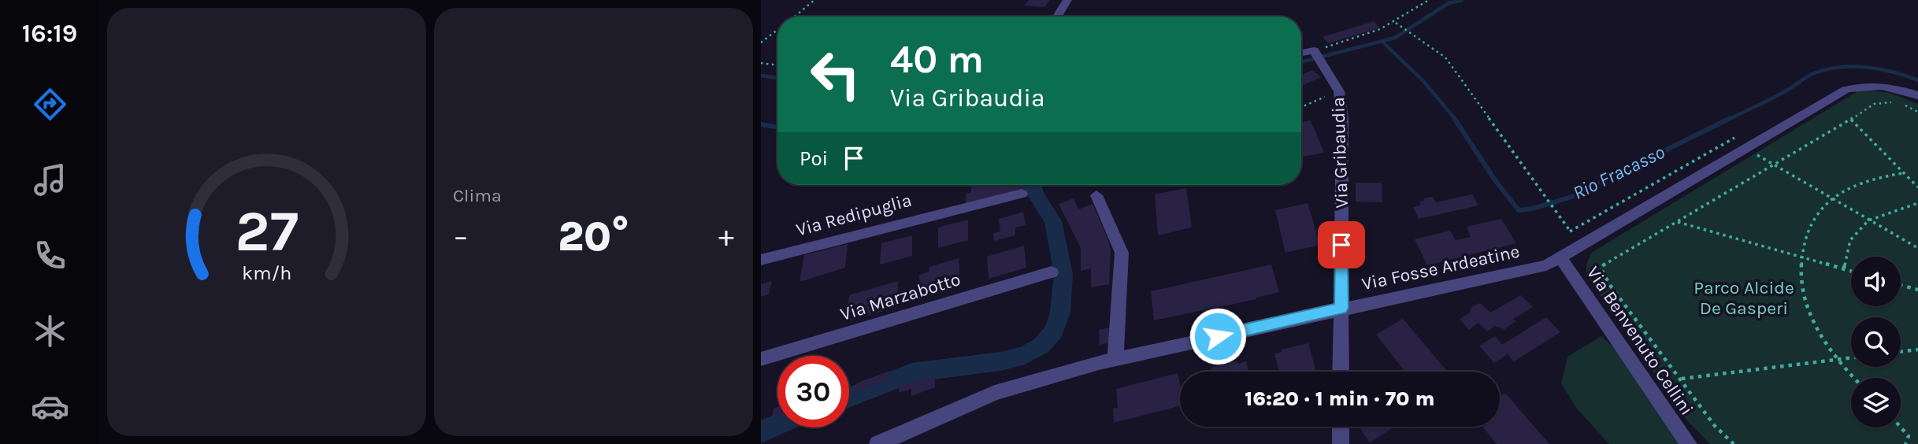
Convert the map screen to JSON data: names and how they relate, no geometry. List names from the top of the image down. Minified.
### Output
{"streets":{"street":["Via Gribaudia","Via Redipuglia","Via Fosse Ardeatine","Via Marzabotto","Via Benvenuto Cellini"]},"crossings":[["Via Gribaudia","Via Fosse Ardeatine"],["Via Fosse Ardeatine","Via Benvenuto Cellini"]],"water":["Rio Fracasso"],"parks":["Parco Alcide De Gasperi"],"page":{"tabs":"16:19","tile":"Clima","turn":["40 m","Via Gribaudia"],"then":"Poi","heat":["−","20°","+"],"limit":"30","trip":"16:20 · 1 min · 70 m","gauge":["27","km/h"]}}
